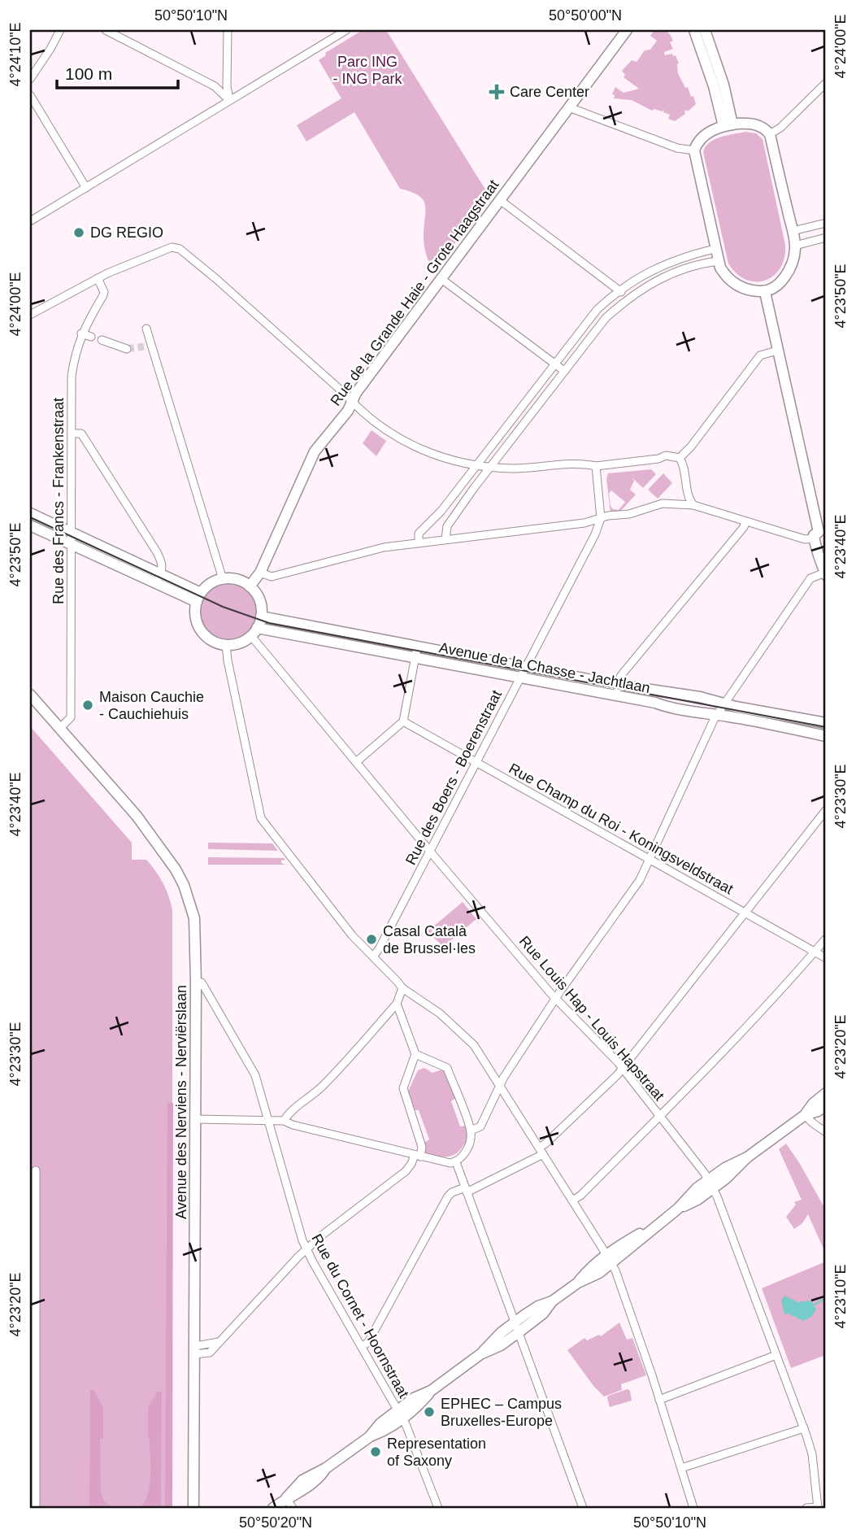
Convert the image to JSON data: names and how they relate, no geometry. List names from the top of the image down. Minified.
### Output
{"streets":{"street":["Rue de la Grande Haie - Grote Haagstraat","Rue des Francs - Frankenstraat","Avenue de la Chasse - Jachtlaan","Rue des Boers - Boerenstraat","Rue Champ du Roi - Koningsveldstraat","Rue Louis Hap - Louis Hapstraat","Avenue des Nerviens - Nerviërslaan","Rue du Cornet - Hoornstraat"]},"crossings":[["Rue de la Grande Haie - Grote Haagstraat","Avenue de la Chasse - Jachtlaan"],["Rue de la Grande Haie - Grote Haagstraat","Rue Louis Hap - Louis Hapstraat"],["Rue des Francs - Frankenstraat","Avenue des Nerviens - Nerviërslaan"],["Avenue de la Chasse - Jachtlaan","Rue des Boers - Boerenstraat"],["Avenue de la Chasse - Jachtlaan","Rue Louis Hap - Louis Hapstraat"],["Rue des Boers - Boerenstraat","Rue Champ du Roi - Koningsveldstraat"],["Rue des Boers - Boerenstraat","Rue Louis Hap - Louis Hapstraat"],["Avenue des Nerviens - Nerviërslaan","Rue du Cornet - Hoornstraat"]],"parks":["Parc ING - ING Park"],"places":{"health":["Care Center"],"other":["DG REGIO","Maison Cauchie - Cauchiehuis","Casal Català de Brussel·les","EPHEC – Campus Bruxelles-Europe","Representation of Saxony"]},"scale_bar":"100 m","coordinates":["50°50'10\"N","50°50'00\"N","4°24'00\"E","4°24'10\"E","4°23'50\"E","4°23'40\"E","4°23'30\"E","4°23'20\"E","4°23'10\"E","50°50'20\"N"]}
